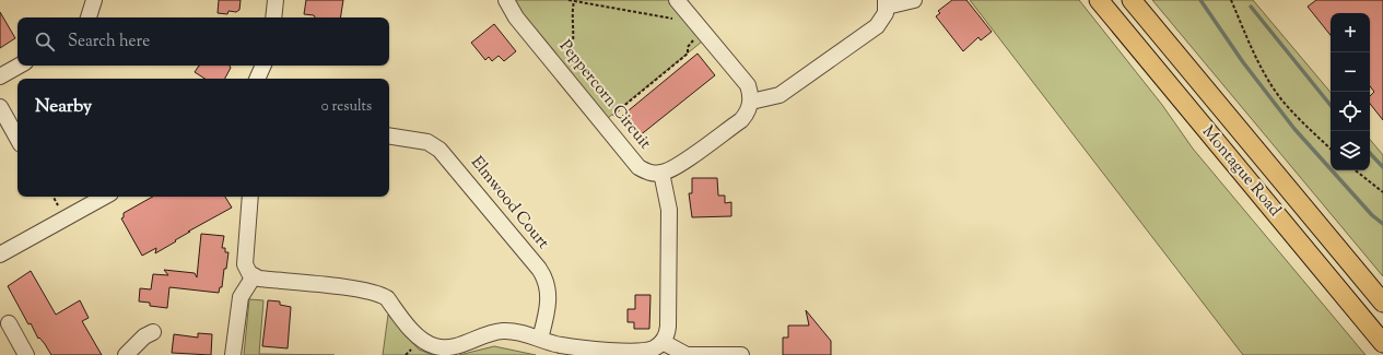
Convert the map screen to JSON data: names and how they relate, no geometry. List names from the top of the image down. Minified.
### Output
{"streets":{"main road":["Montague Road"],"street":["Peppercorn Circuit","Elmwood Court"]},"page":{"map_buttons":["+","−"],"search":"Search here","heading":["Nearby","0 results"]}}
